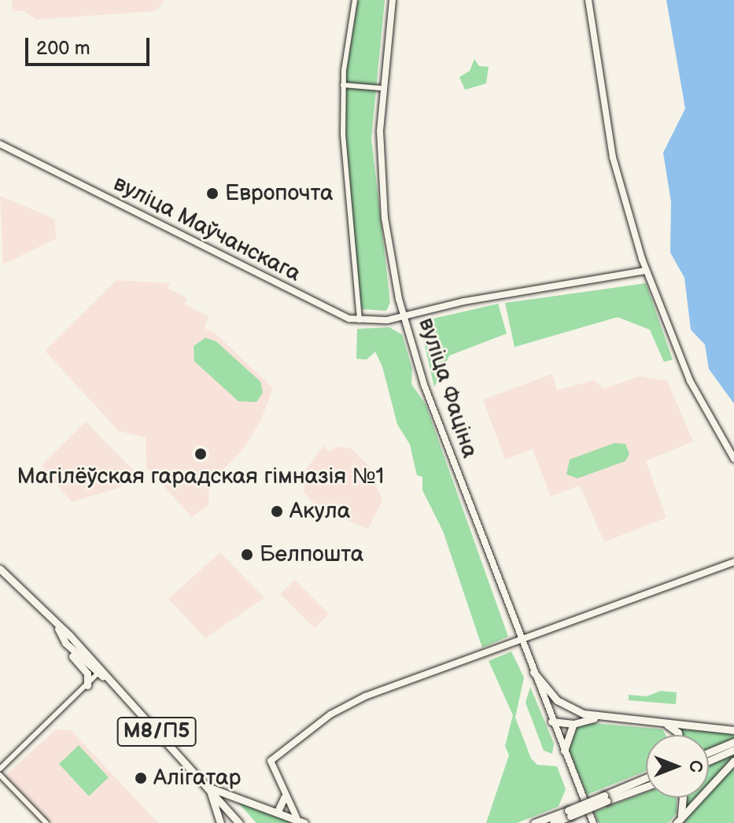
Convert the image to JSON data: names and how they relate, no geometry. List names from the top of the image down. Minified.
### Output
{"streets":{"main road":["вуліца Маўчанскага","вуліца Фаціна","М8/П5"]},"crossings":[["вуліца Маўчанскага","вуліца Фаціна"]],"places":["Европочта","Магілёўская гарадская гімназія №1","Акула","Белпошта","Алігатар"],"scale_bar":"200 m","north":"right"}
